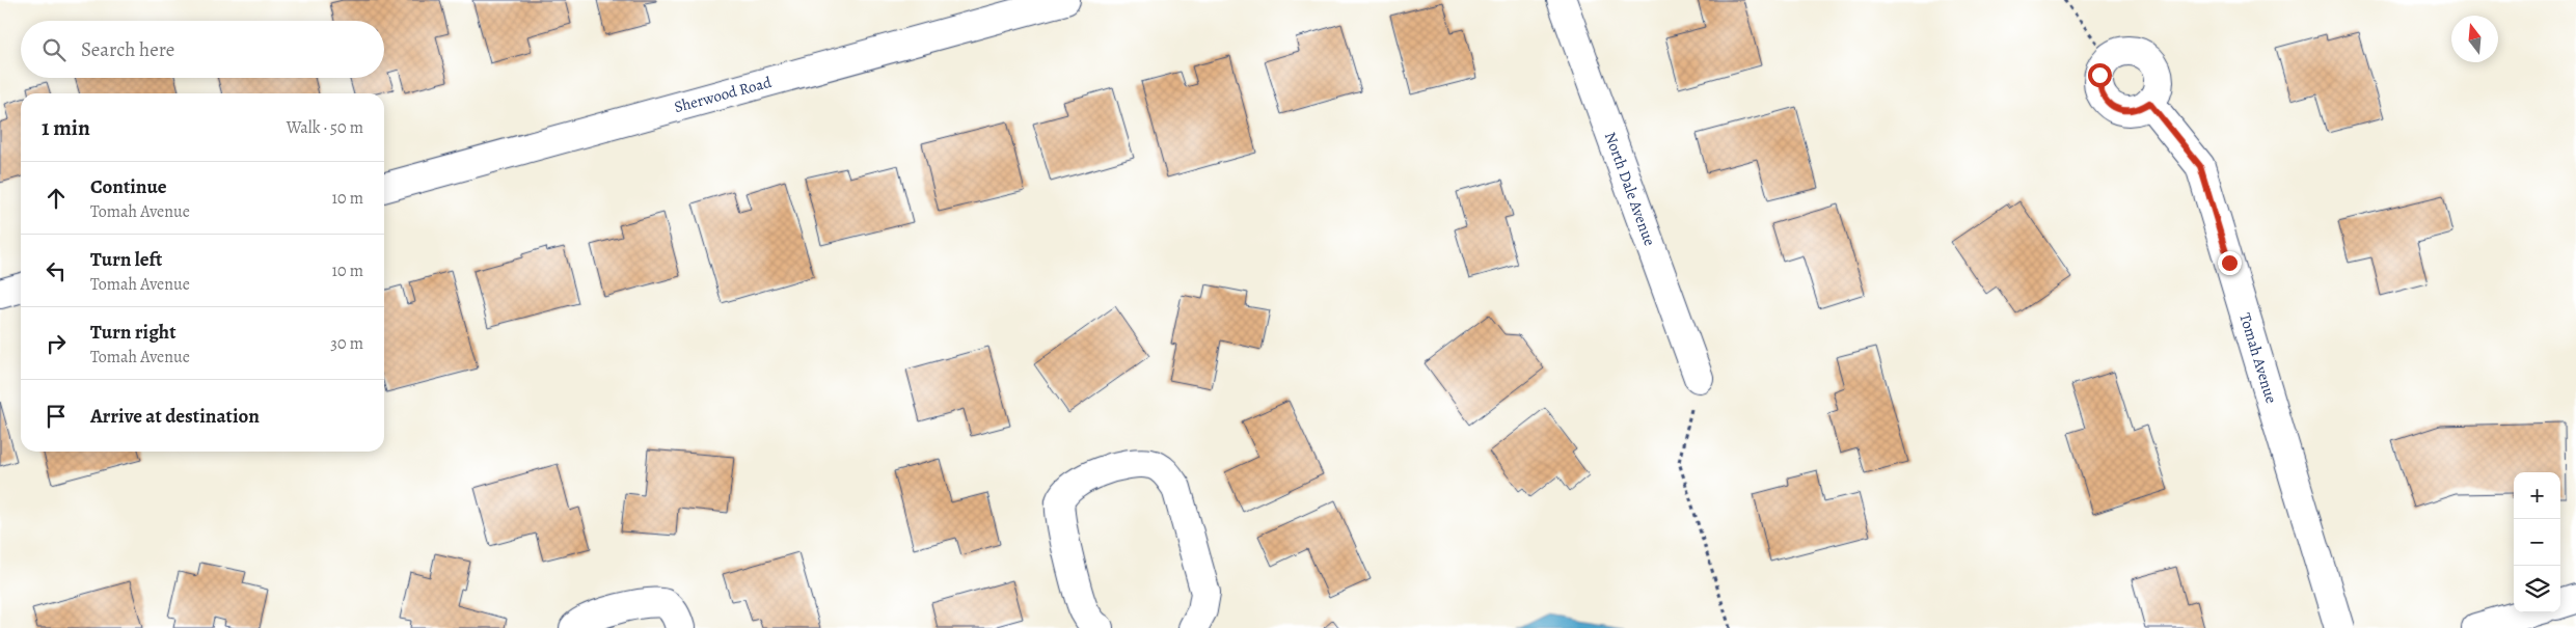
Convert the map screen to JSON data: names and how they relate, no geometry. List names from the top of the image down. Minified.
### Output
{"streets":{"street":["Sherwood Road","North Dale Avenue","Tomah Avenue"]},"north":"top","page":{"search":"Search here","heading":["1 min","Walk · 50 m"],"list":[["Continue","Tomah Avenue","10 m"],["Turn left","Tomah Avenue","10 m"],["Turn right","Tomah Avenue","30 m"],"Arrive at destination"],"map_buttons":["+","−"]}}
